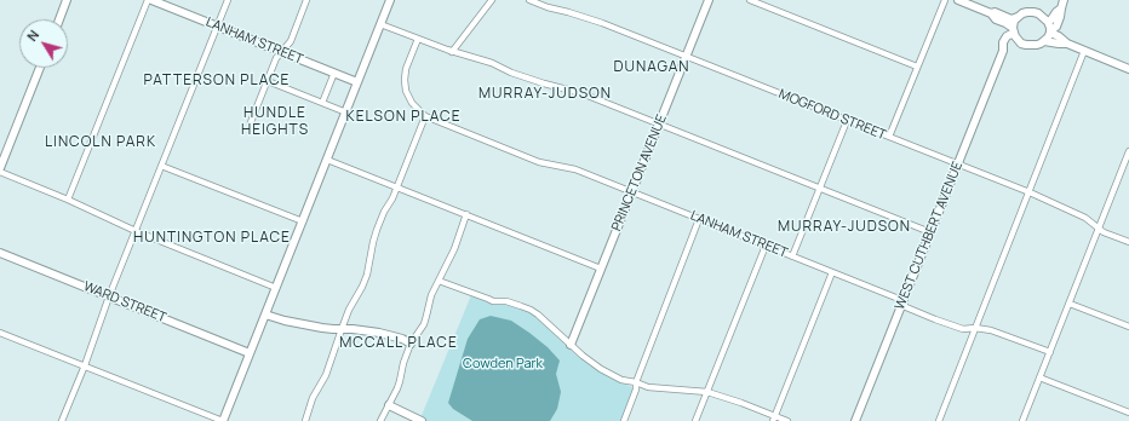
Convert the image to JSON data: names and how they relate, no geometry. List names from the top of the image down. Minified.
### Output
{"streets":{"street":["LANHAM STREET","MOGFORD STREET","PRINCETON AVENUE","WEST CUTHBERT AVENUE","WARD STREET"]},"crossings":[["LANHAM STREET","PRINCETON AVENUE"],["LANHAM STREET","WEST CUTHBERT AVENUE"],["MOGFORD STREET","PRINCETON AVENUE"],["MOGFORD STREET","WEST CUTHBERT AVENUE"]],"districts":["DUNAGAN","PATTERSON PLACE","MURRAY-JUDSON","HUNDLE HEIGHTS","KELSON PLACE","LINCOLN PARK","MURRAY-JUDSON","HUNTINGTON PLACE","MCCALL PLACE"],"parks":["Cowden Park"],"north":"top left"}
